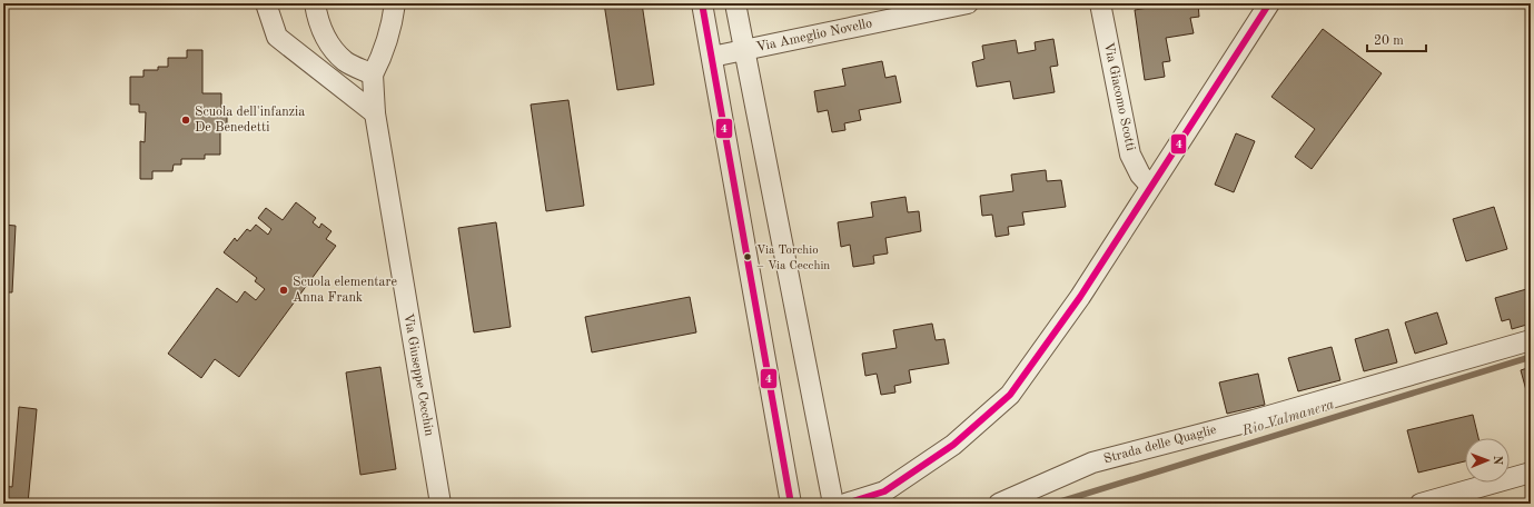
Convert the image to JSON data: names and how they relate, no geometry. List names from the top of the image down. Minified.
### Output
{"streets":{"street":["Via Ameglio Novello","Via Giacomo Scotti","Via Giuseppe Cecchin","Strada delle Quaglie"]},"water":["Rio Valmanera"],"places":["Scuola dell'infanzia De Benedetti","Via Torchio – Via Cecchin","Scuola elementare Anna Frank"],"lines":["transit line 4"],"scale_bar":"20 m","north":"right"}
